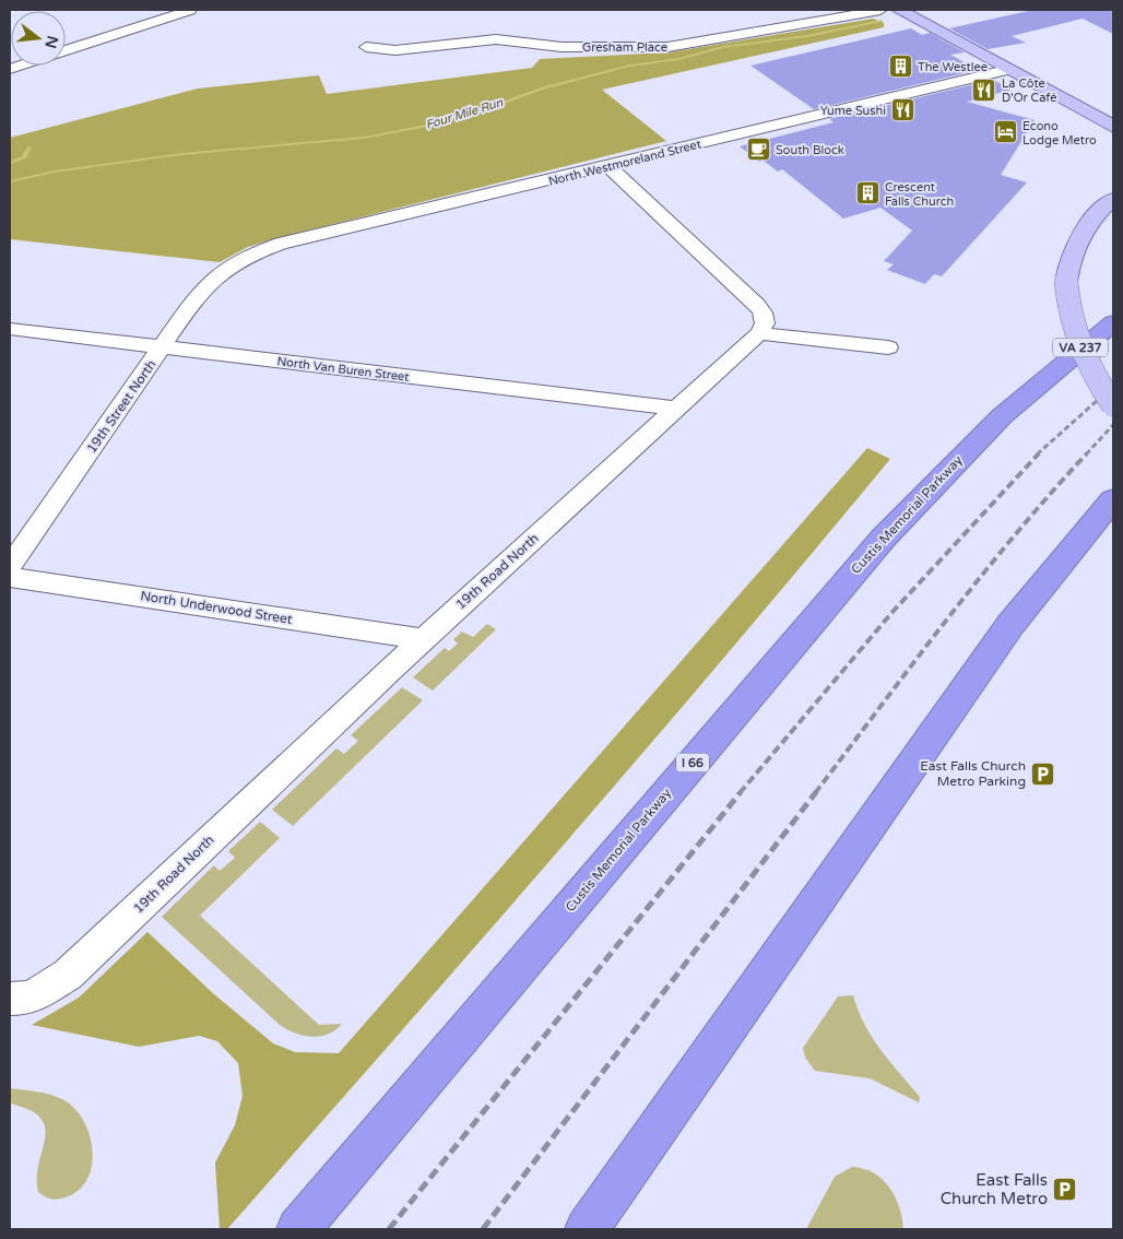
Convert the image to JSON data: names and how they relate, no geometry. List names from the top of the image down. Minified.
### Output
{"streets":{"highway":["Custis Memorial Parkway","I 66"],"main road":["VA 237"],"street":["Gresham Place","North Westmoreland Street","North Van Buren Street","19th Street North","19th Road North","North Underwood Street"]},"crossings":[["North Westmoreland Street","19th Street North"],["North Van Buren Street","19th Street North"],["North Van Buren Street","19th Road North"],["19th Road North","North Underwood Street"]],"water":["Four Mile Run"],"places":{"building":["The Westlee","Crescent Falls Church"],"restaurant":["La Côte D'Or Café","Yume Sushi"],"hotel":["Econo Lodge Metro"],"cafe":["South Block"],"parking":["East Falls Church Metro Parking","East Falls Church Metro"]},"north":"right"}
